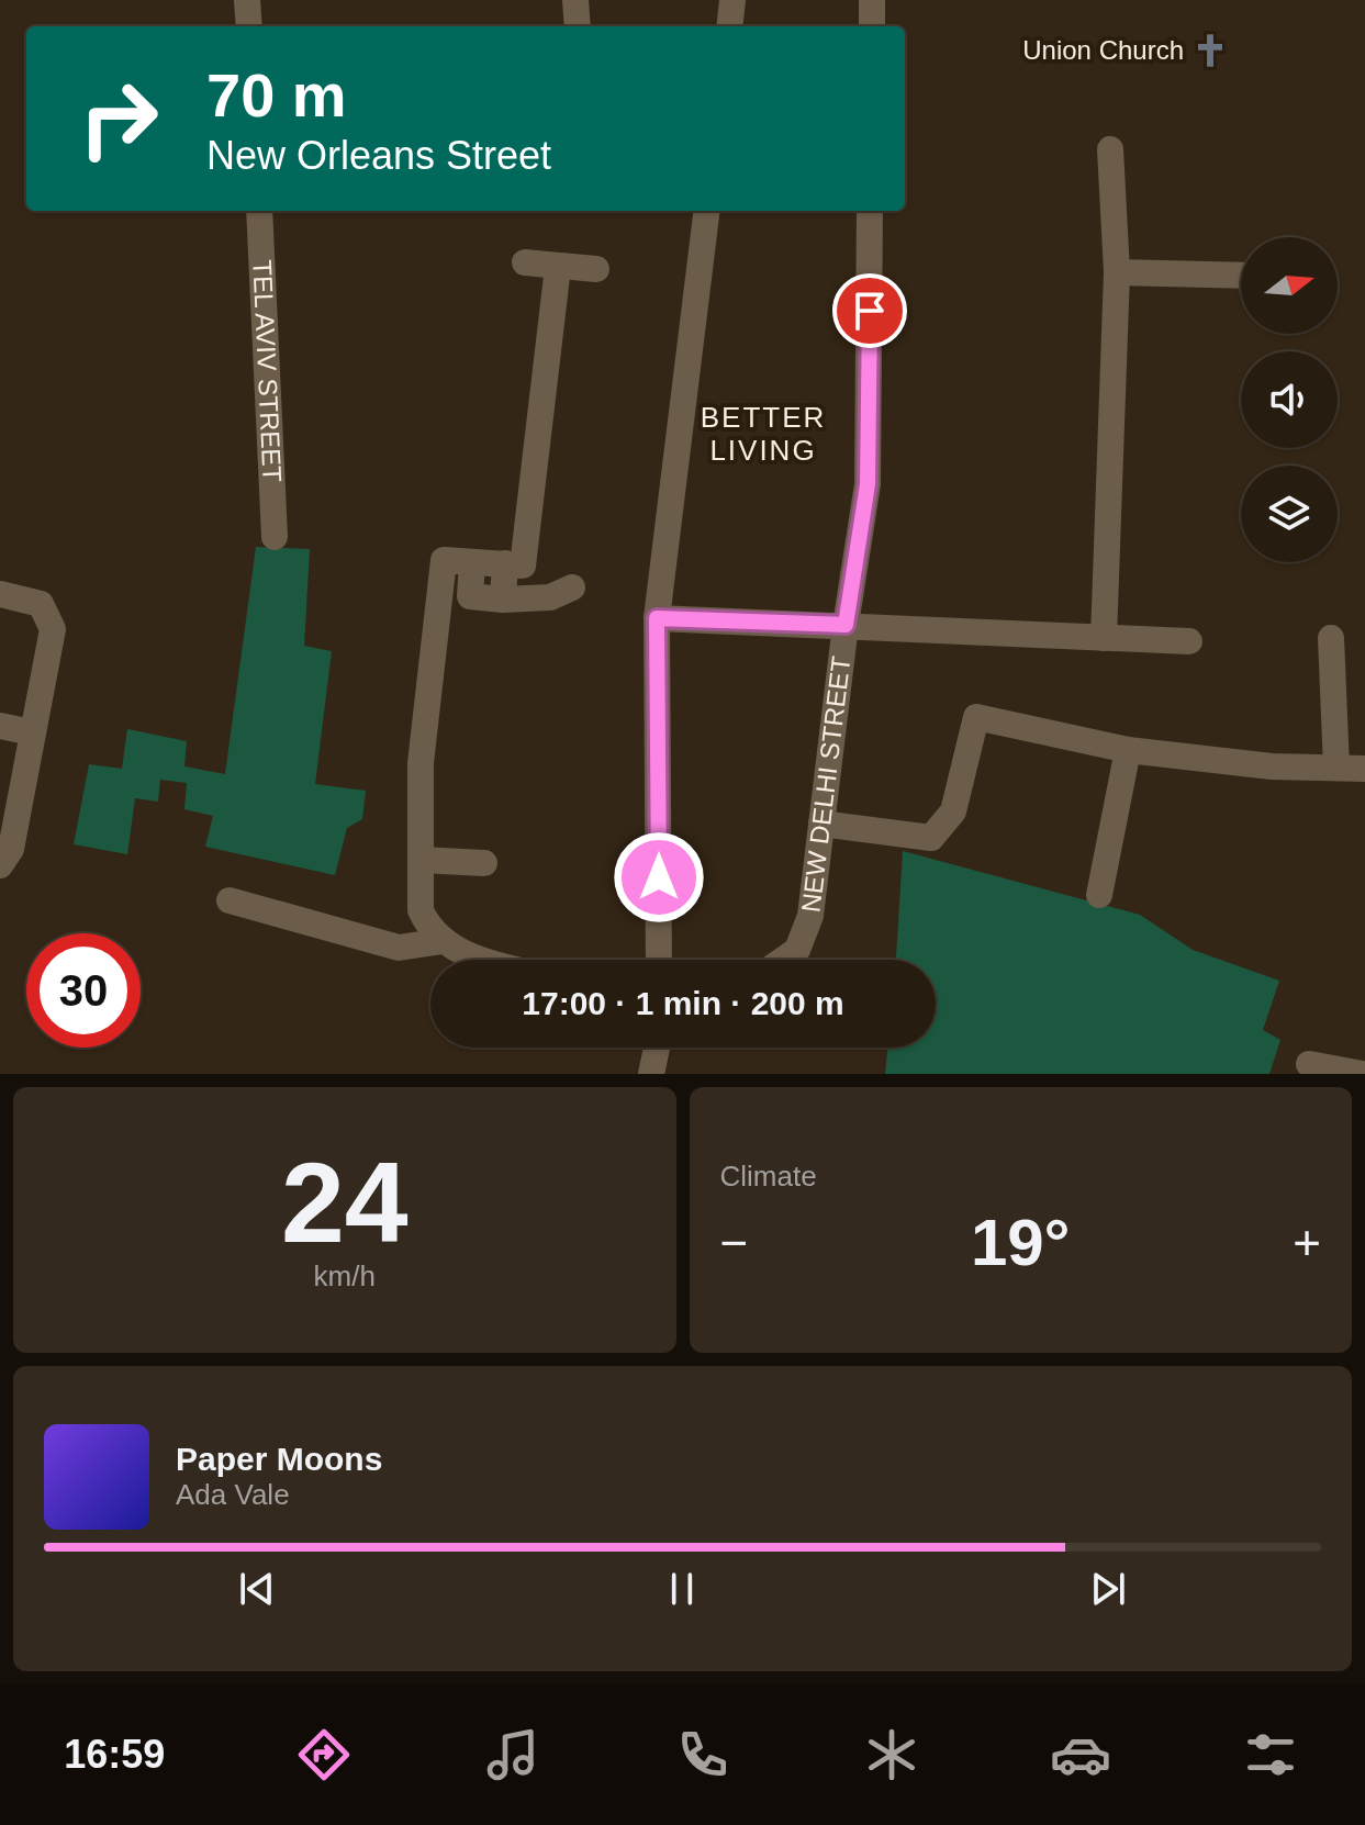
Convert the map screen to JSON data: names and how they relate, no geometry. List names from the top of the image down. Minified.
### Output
{"streets":{"street":["TEL AVIV STREET","NEW DELHI STREET"]},"districts":["BETTER LIVING"],"places":{"church":["Union Church"]},"north":"right","page":{"turn":["70 m","New Orleans Street"],"limit":"30","trip":"17:00 · 1 min · 200 m","tile":[["24","km/h"],"Climate"],"heat":["−","19°","+"],"song":["Paper Moons","Ada Vale"],"tabs":"16:59"}}
